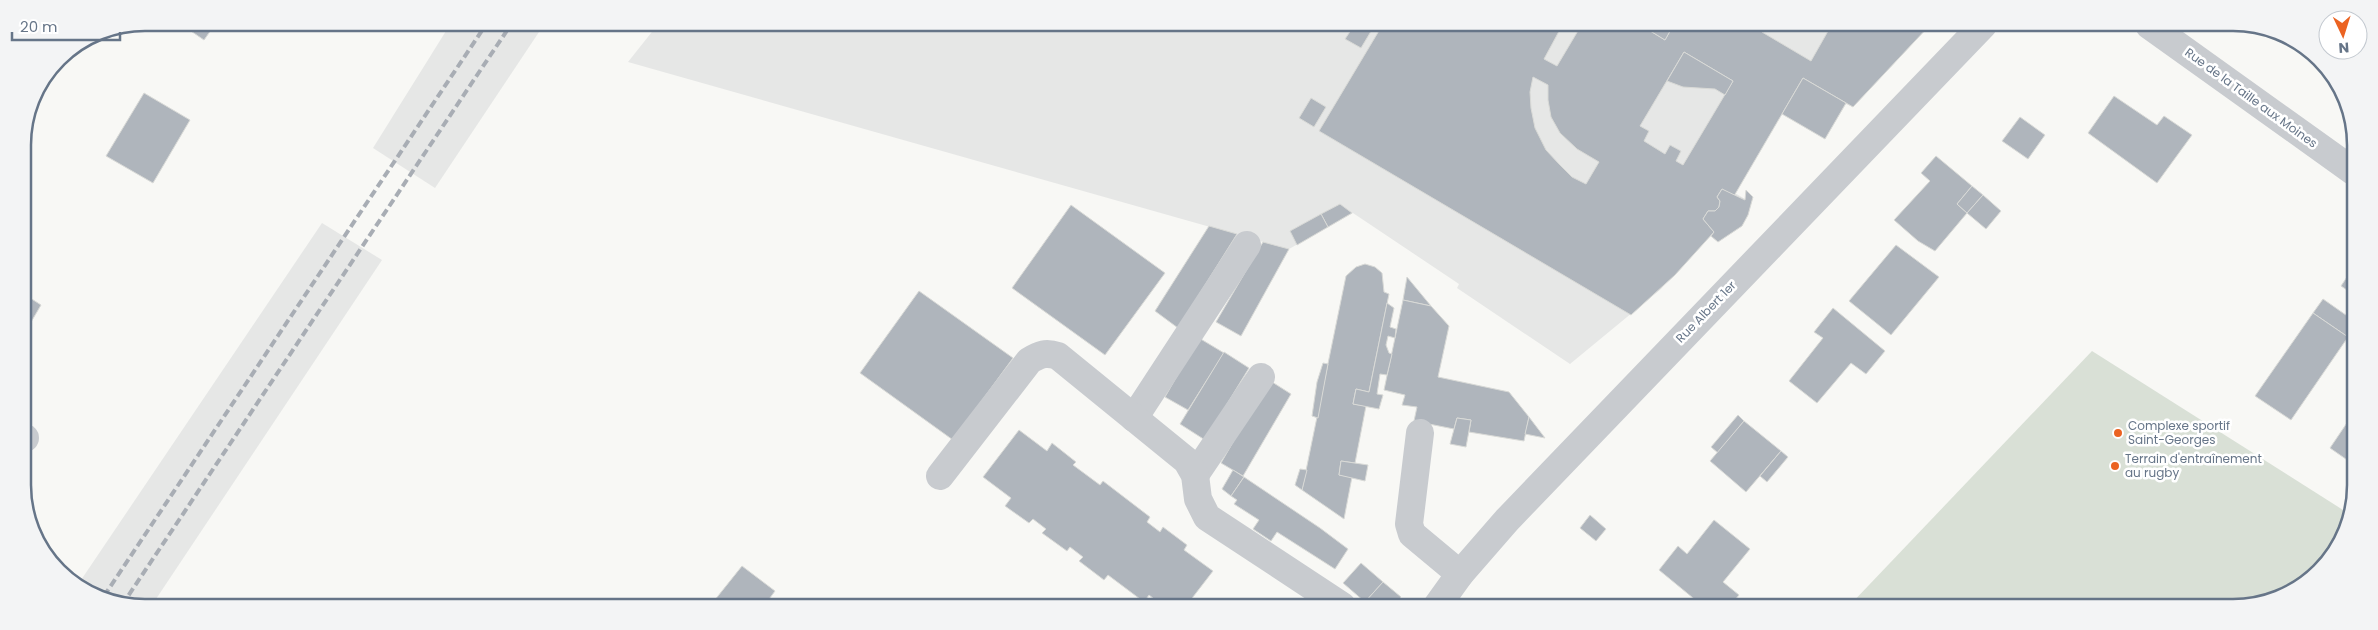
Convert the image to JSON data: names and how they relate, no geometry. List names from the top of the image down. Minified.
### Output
{"streets":{"street":["Rue de la Taille aux Moines","Rue Albert 1er"]},"places":["Complexe sportif Saint-Georges","Terrain d'entraînement au rugby"],"scale_bar":"20 m","north":"bottom"}
